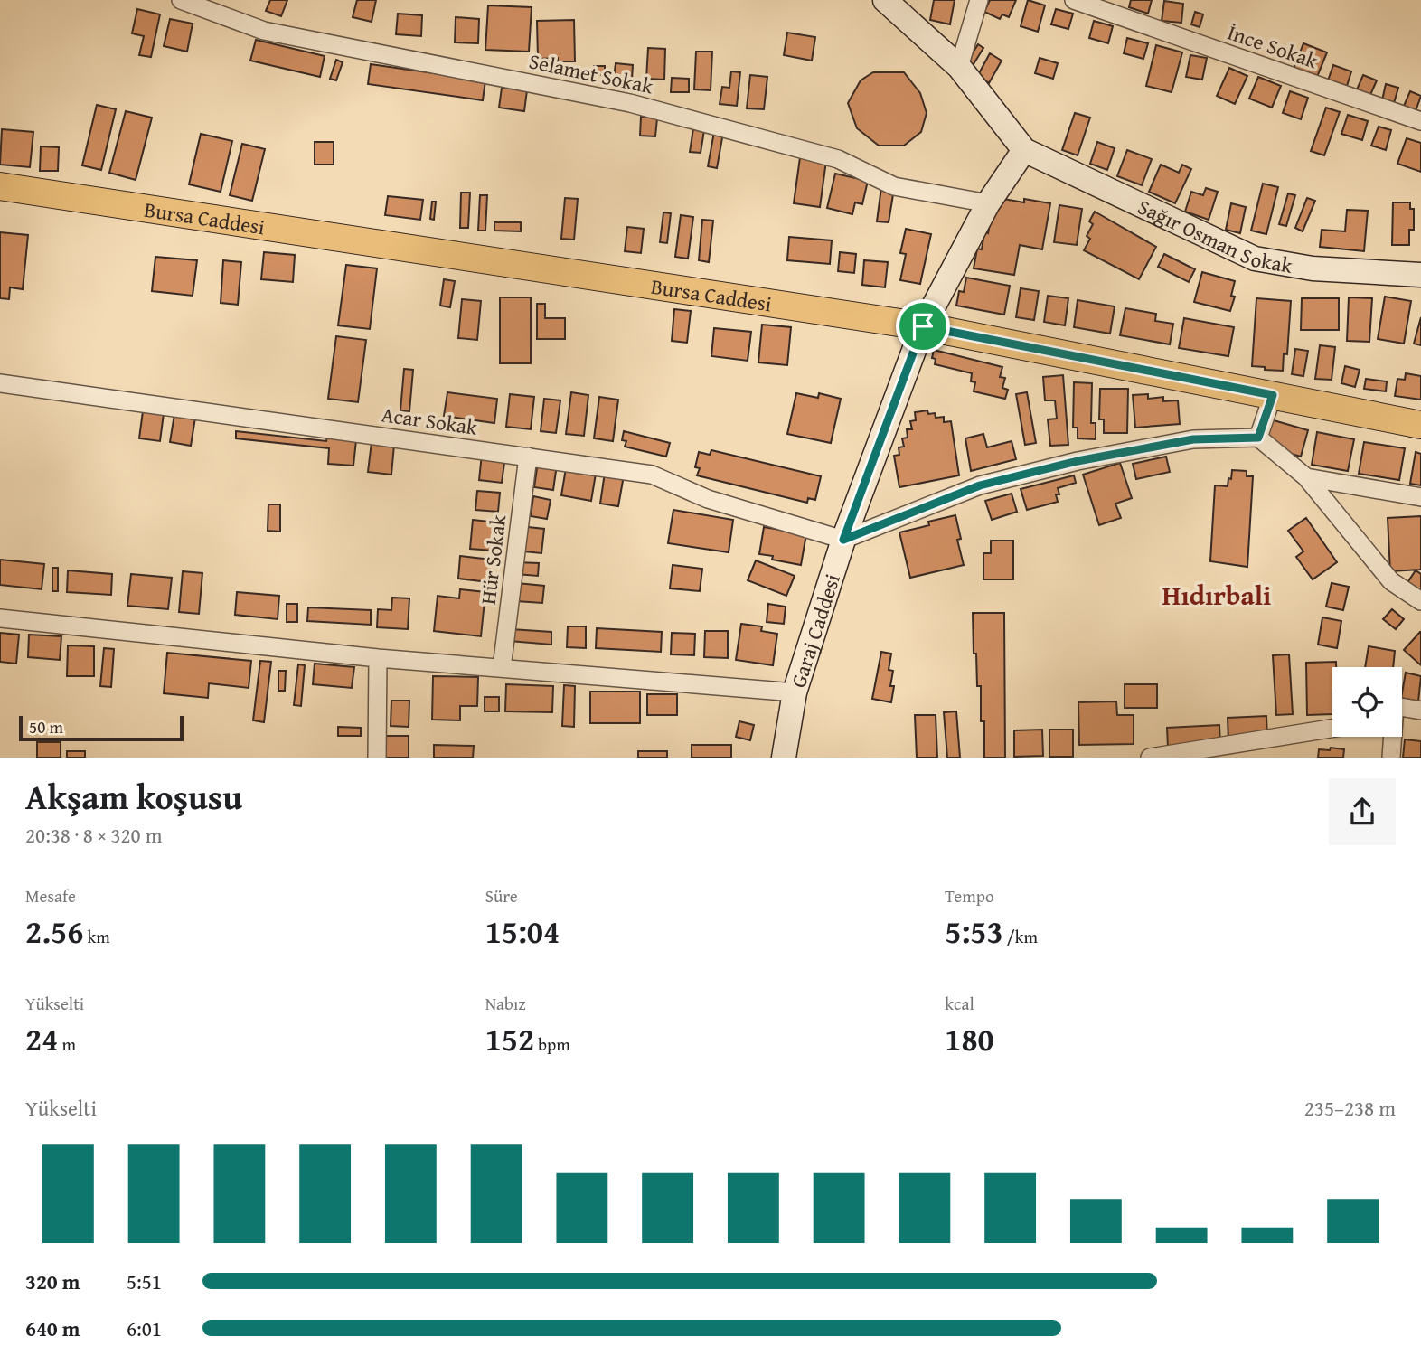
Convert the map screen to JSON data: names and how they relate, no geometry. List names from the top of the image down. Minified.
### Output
{"streets":{"main road":["Bursa Caddesi"],"street":["İnce Sokak","Selamet Sokak","Sağır Osman Sokak","Acar Sokak","Hür Sokak","Garaj Caddesi"]},"crossings":[["Selamet Sokak","Garaj Caddesi"],["Bursa Caddesi","Garaj Caddesi"],["Sağır Osman Sokak","Garaj Caddesi"],["Acar Sokak","Hür Sokak"],["Acar Sokak","Garaj Caddesi"]],"districts":["Hıdırbali"],"scale_bar":"50 m","page":{"scale":"50 m","heading":["Akşam koşusu","20:38 · 8 × 320 m"],"stats":[["Mesafe","2.56 km"],["Süre","15:04"],["Tempo","5:53 /km"],["Yükselti","24 m"],["Nabız","152 bpm"],["kcal","180"]],"chart":["Yükselti","235–238 m"],"list":[{"name":"320 m","note":"5:51"},{"name":"640 m","note":"6:01"}]}}
